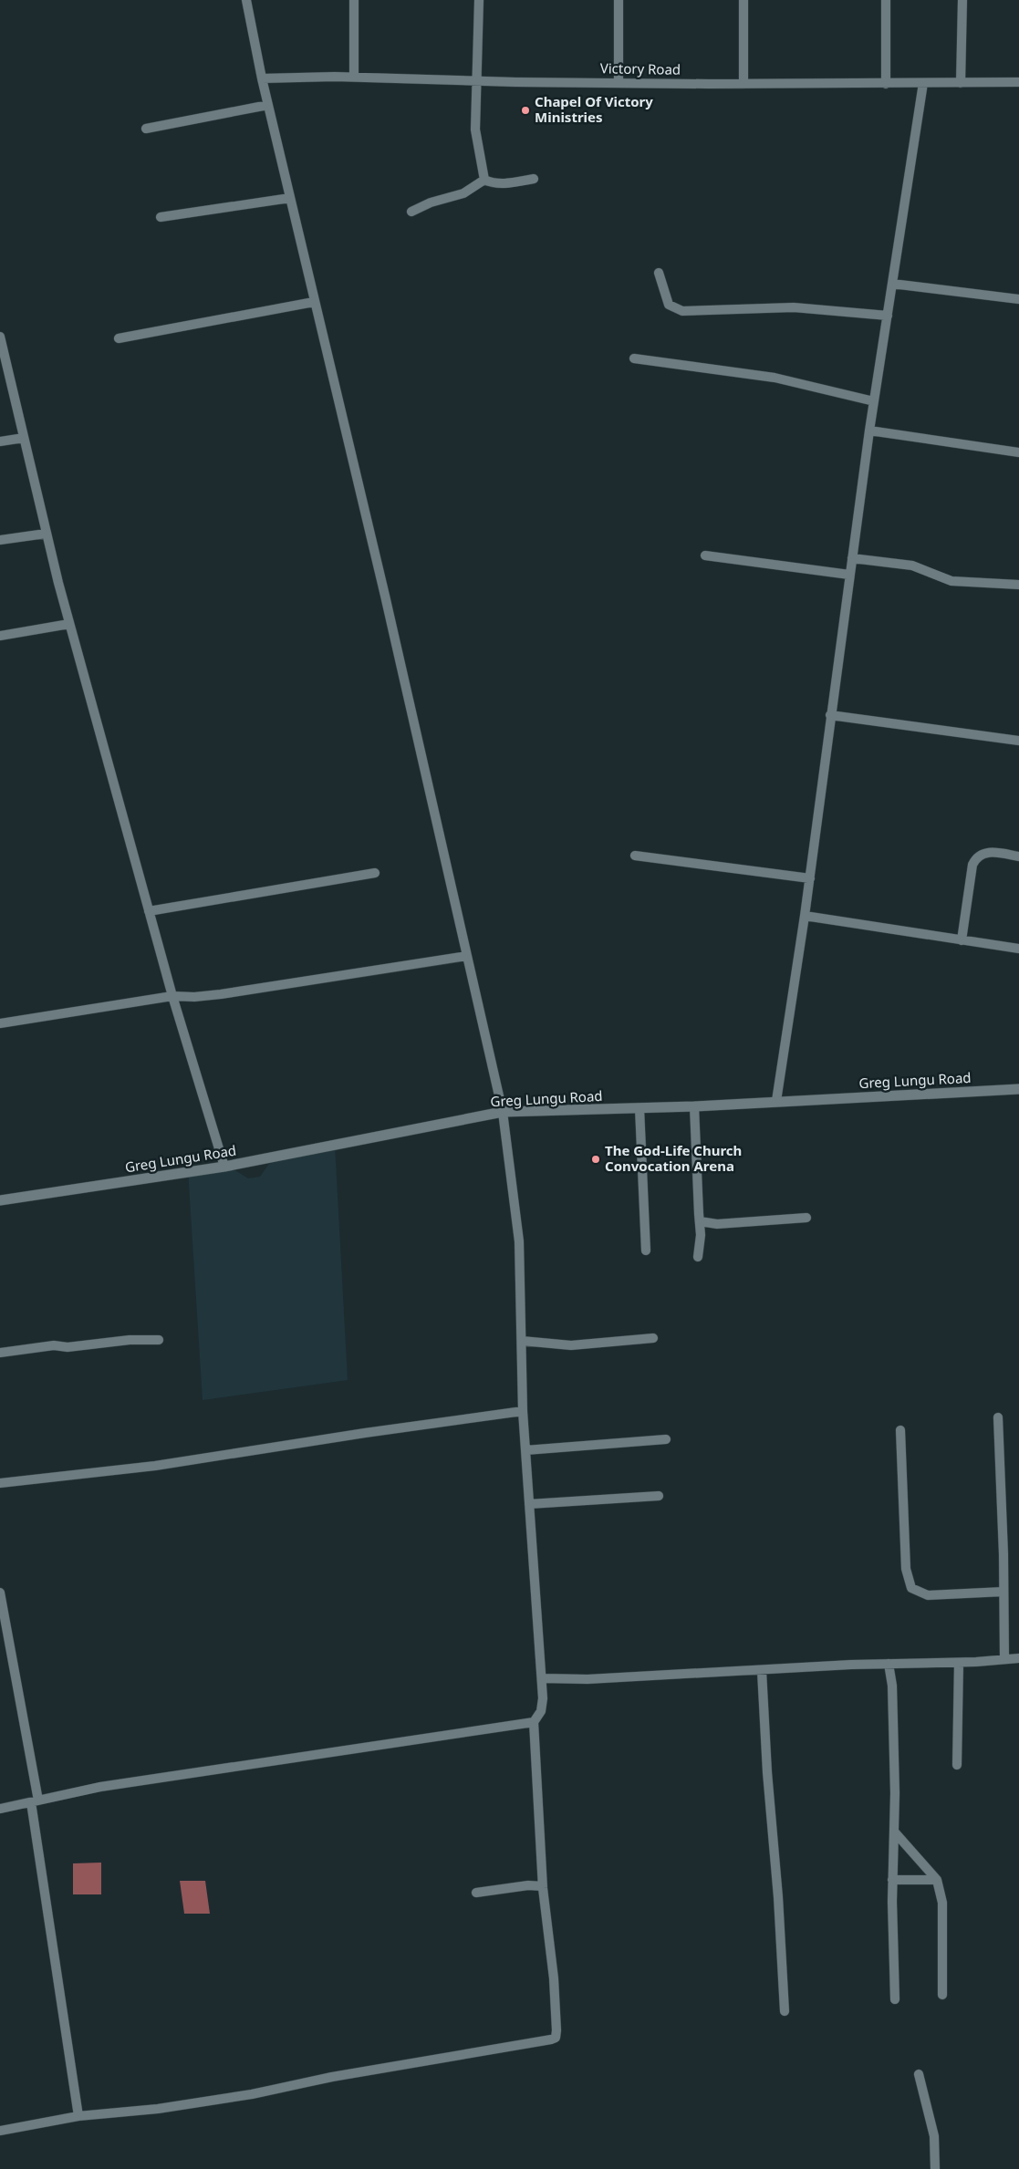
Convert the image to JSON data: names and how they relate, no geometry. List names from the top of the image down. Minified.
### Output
{"streets":{"street":["Victory Road","Greg Lungu Road"]},"places":["Chapel Of Victory Ministries","The God-Life Church Convocation Arena"]}
